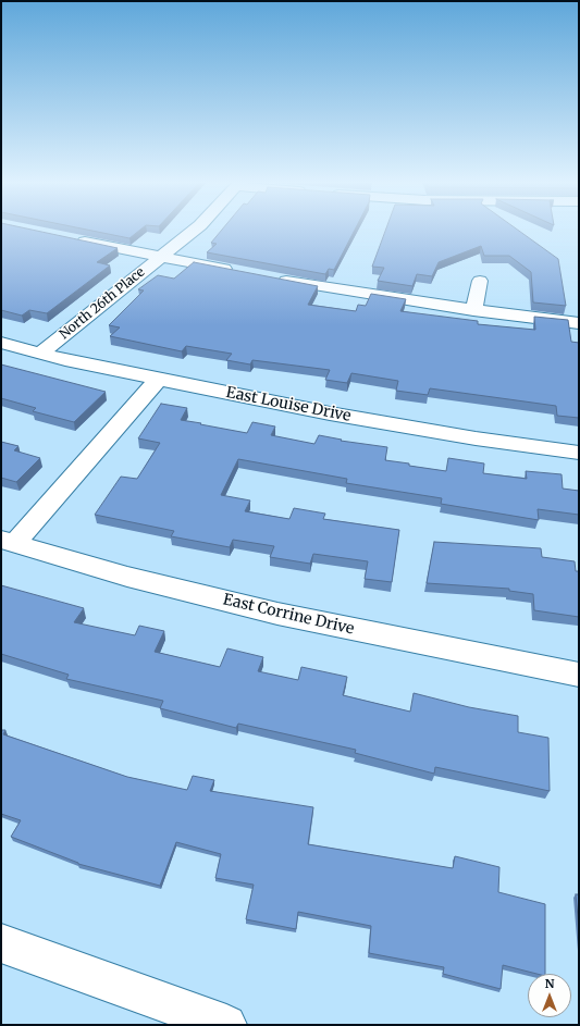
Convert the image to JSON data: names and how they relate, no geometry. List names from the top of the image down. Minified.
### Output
{"streets":{"street":["North 26th Place","East Louise Drive","East Corrine Drive"]},"crossings":[["North 26th Place","East Louise Drive"]],"north":"top"}
